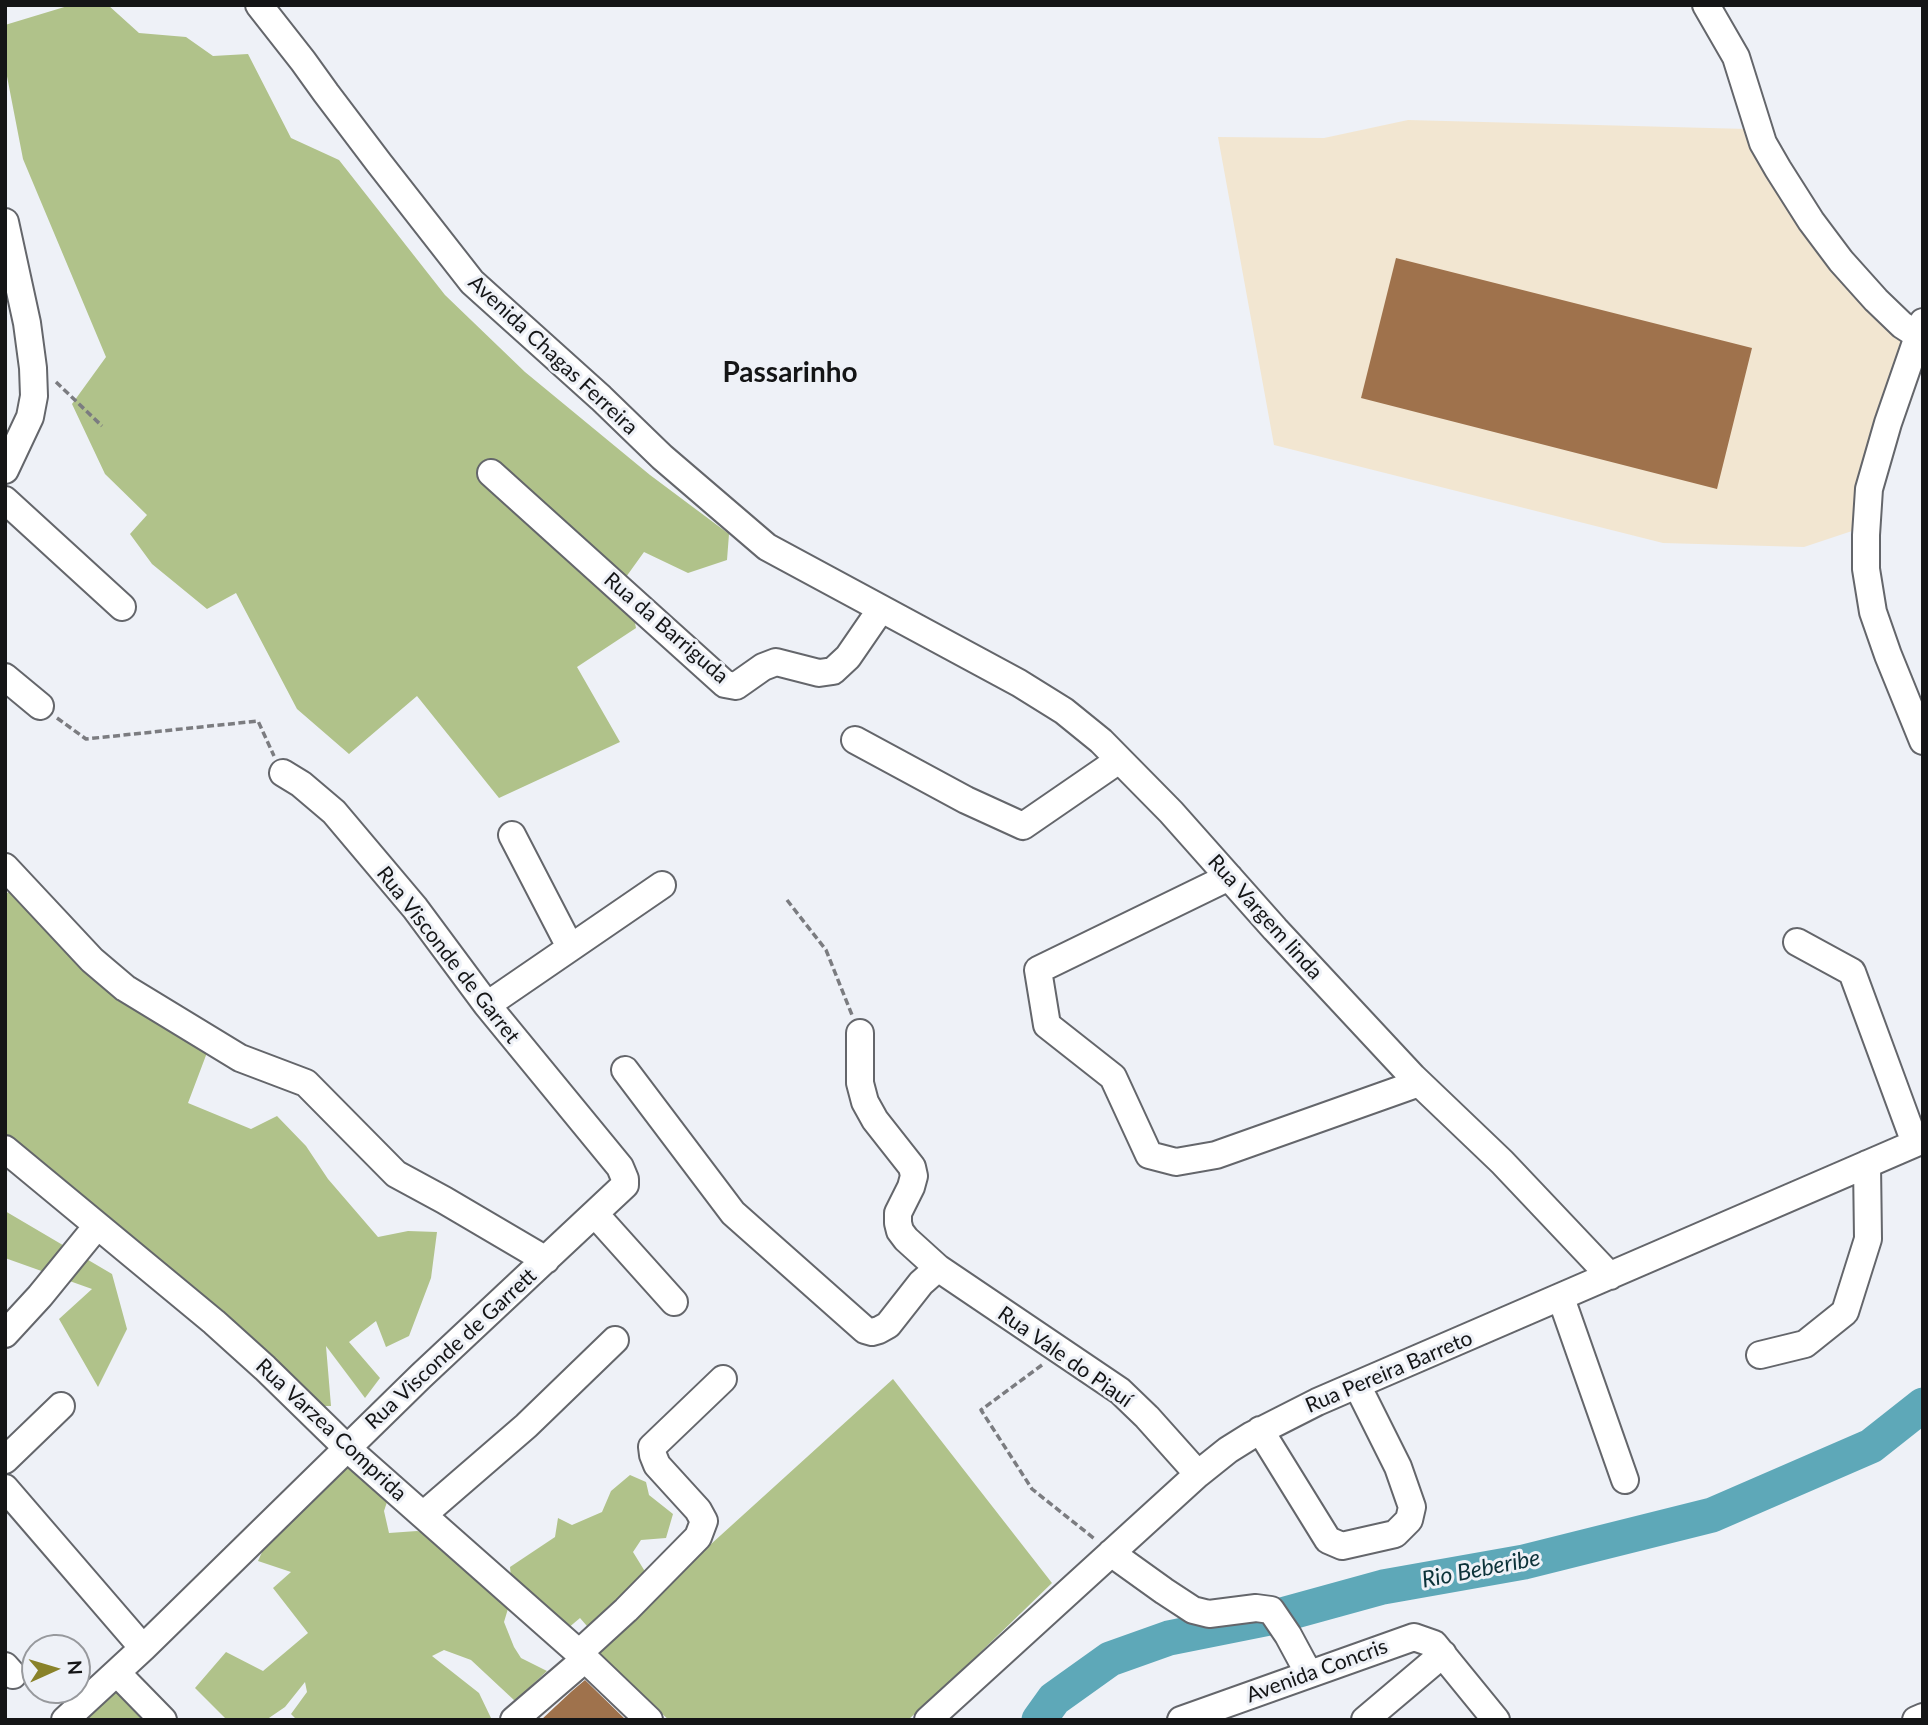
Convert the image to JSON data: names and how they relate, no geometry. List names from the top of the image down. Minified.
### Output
{"streets":{"street":["Avenida Chagas Ferreira","Rua da Barriguda","Rua Vargem linda","Rua Visconde de Garret","Rua Visconde de Garrett","Rua Vale do Piauí","Rua Pereira Barreto","Rua Varzea Comprida","Avenida Concris"]},"crossings":[["Avenida Chagas Ferreira","Rua da Barriguda"],["Avenida Chagas Ferreira","Rua Vargem linda"],["Rua da Barriguda","Rua Vargem linda"],["Rua Vargem linda","Rua Pereira Barreto"],["Rua Visconde de Garret","Rua Visconde de Garrett"],["Rua Visconde de Garrett","Rua Varzea Comprida"],["Rua Vale do Piauí","Rua Pereira Barreto"]],"districts":["Passarinho"],"water":["Rio Beberibe"],"north":"right"}
